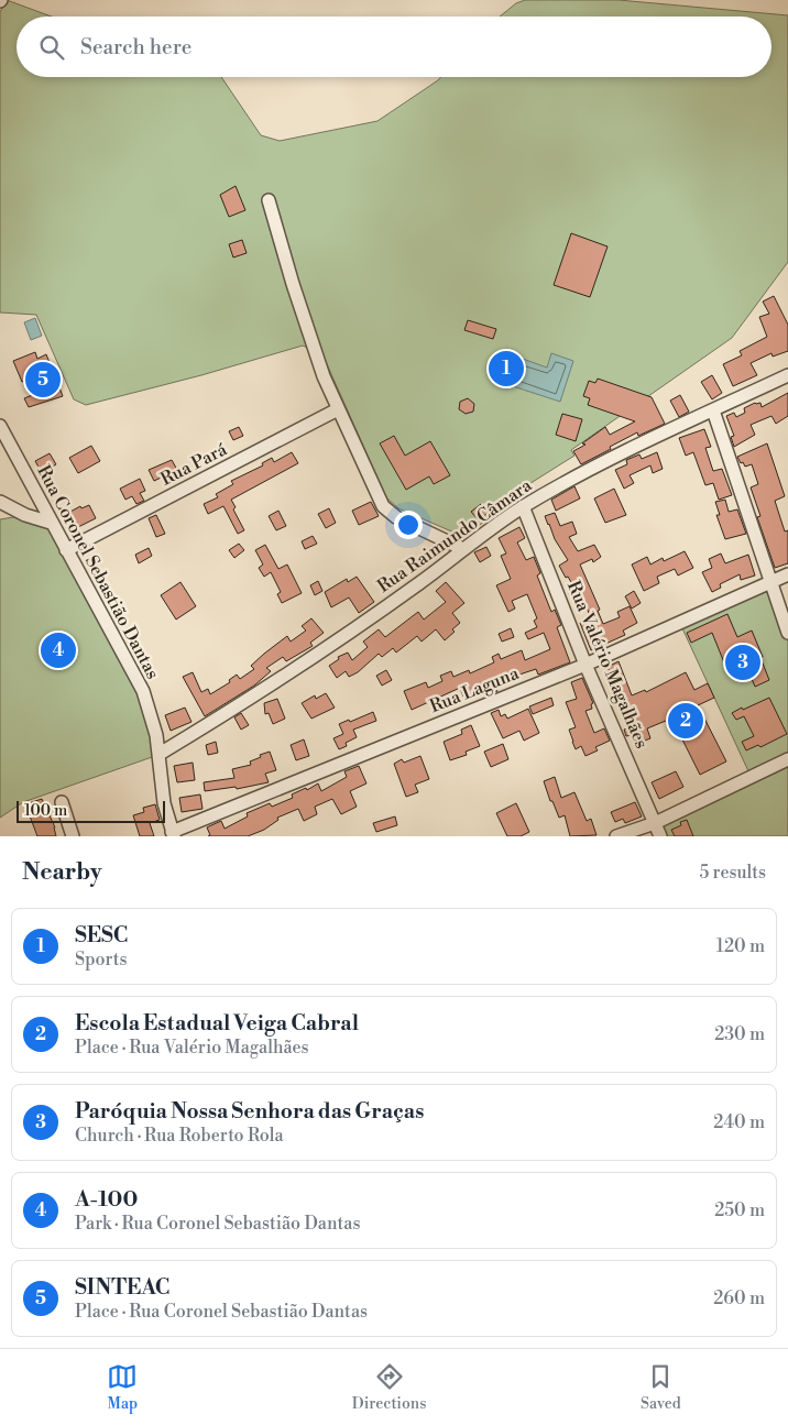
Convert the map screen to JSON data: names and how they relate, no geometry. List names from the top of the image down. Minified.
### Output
{"streets":{"street":["Rua Pará","Rua Raimundo Câmara","Rua Coronel Sebastião Dantas","Rua Valério Magalhães","Rua Laguna"]},"crossings":[["Rua Pará","Rua Coronel Sebastião Dantas"],["Rua Raimundo Câmara","Rua Coronel Sebastião Dantas"],["Rua Raimundo Câmara","Rua Valério Magalhães"],["Rua Coronel Sebastião Dantas","Rua Laguna"],["Rua Valério Magalhães","Rua Laguna"]],"scale_bar":"100 m","page":{"search":"Search here","pins":["1","5","4","3","2"],"scale":"100 m","heading":["Nearby","5 results"],"list":[{"mark":"1","name":"SESC","note":"Sports","value":"120 m"},{"mark":"2","name":"Escola Estadual Veiga Cabral","note":"Place · Rua Valério Magalhães","value":"230 m"},{"mark":"3","name":"Paróquia Nossa Senhora das Graças","note":"Church · Rua Roberto Rola","value":"240 m"},{"mark":"4","name":"A-100","note":"Park · Rua Coronel Sebastião Dantas","value":"250 m"},{"mark":"5","name":"SINTEAC","note":"Place · Rua Coronel Sebastião Dantas","value":"260 m"}],"nav":["Map","Directions","Saved"]}}
